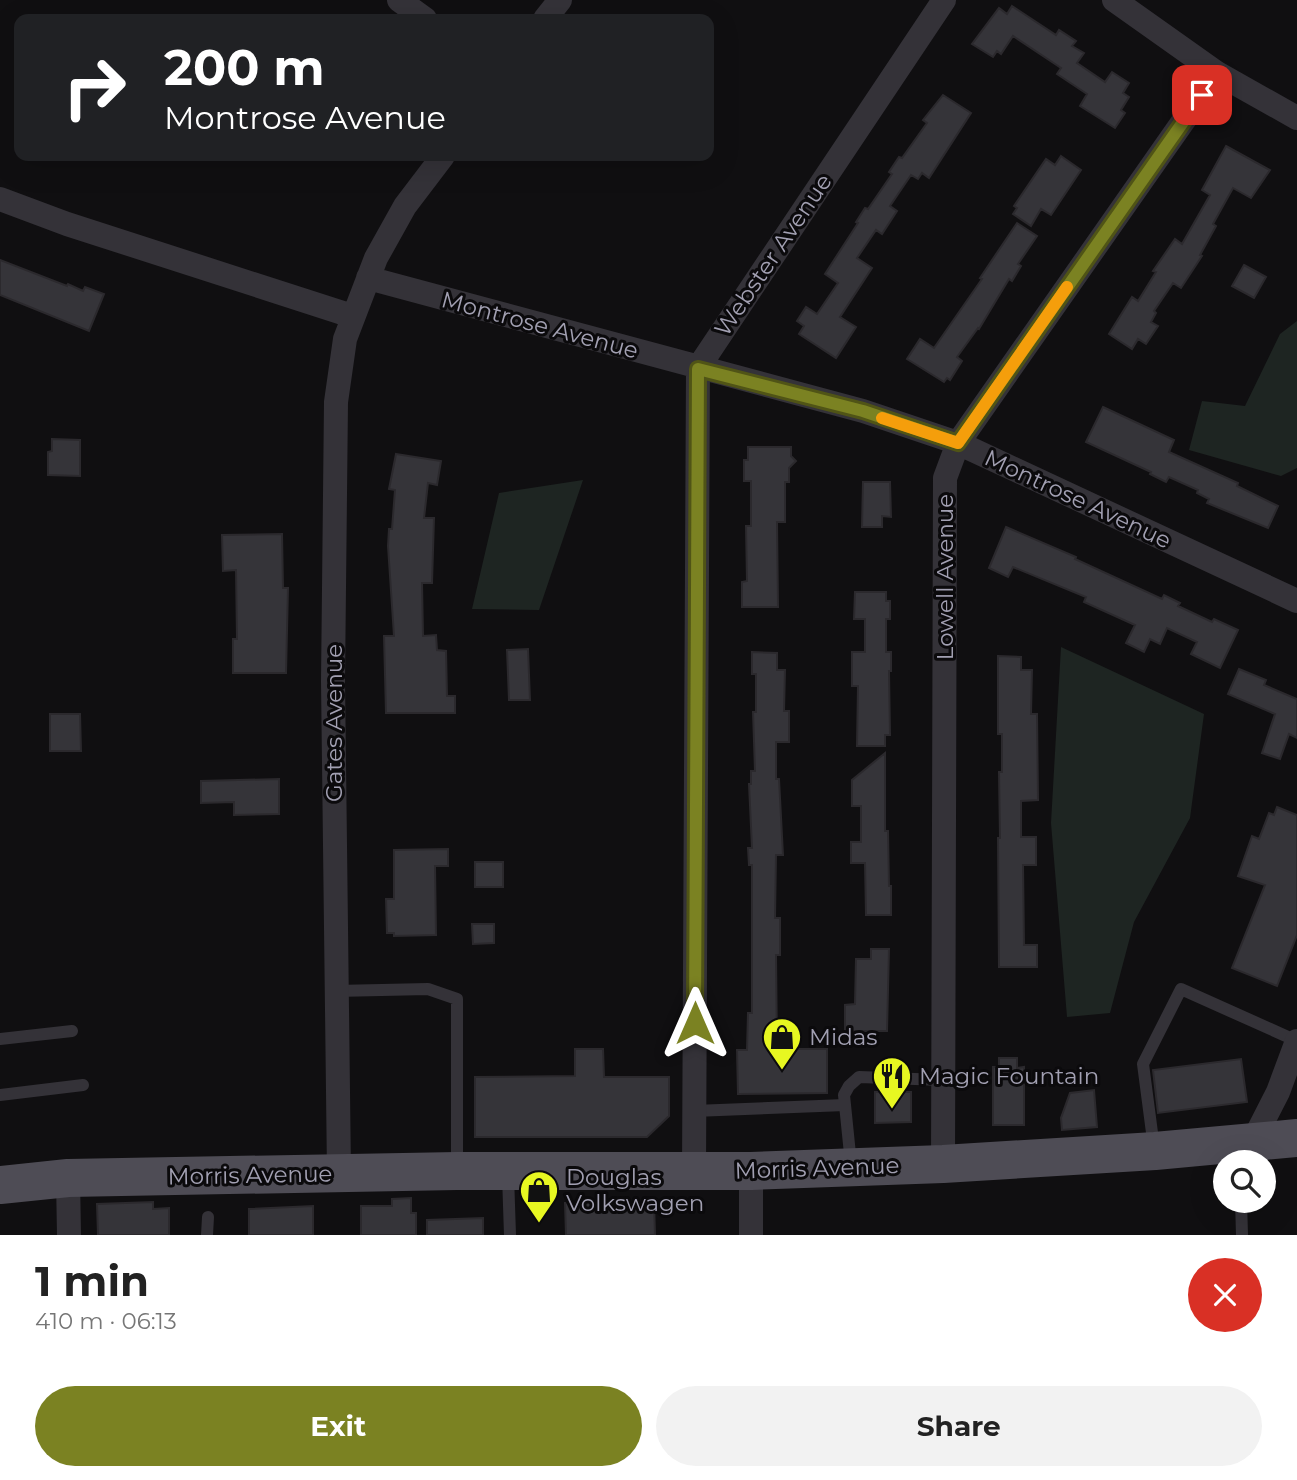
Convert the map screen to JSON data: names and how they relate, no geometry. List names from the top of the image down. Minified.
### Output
{"streets":{"main road":["Morris Avenue"],"street":["Webster Avenue","Montrose Avenue","Lowell Avenue","Gates Avenue"]},"crossings":[["Webster Avenue","Montrose Avenue"],["Montrose Avenue","Lowell Avenue"],["Montrose Avenue","Gates Avenue"],["Lowell Avenue","Morris Avenue"],["Gates Avenue","Morris Avenue"]],"places":{"shop":["Midas","Douglas Volkswagen"],"restaurant":["Magic Fountain"]},"page":{"turn":["200 m","Montrose Avenue"],"heading":["1 min","410 m · 06:13"],"buttons":["Exit","Share"]}}
